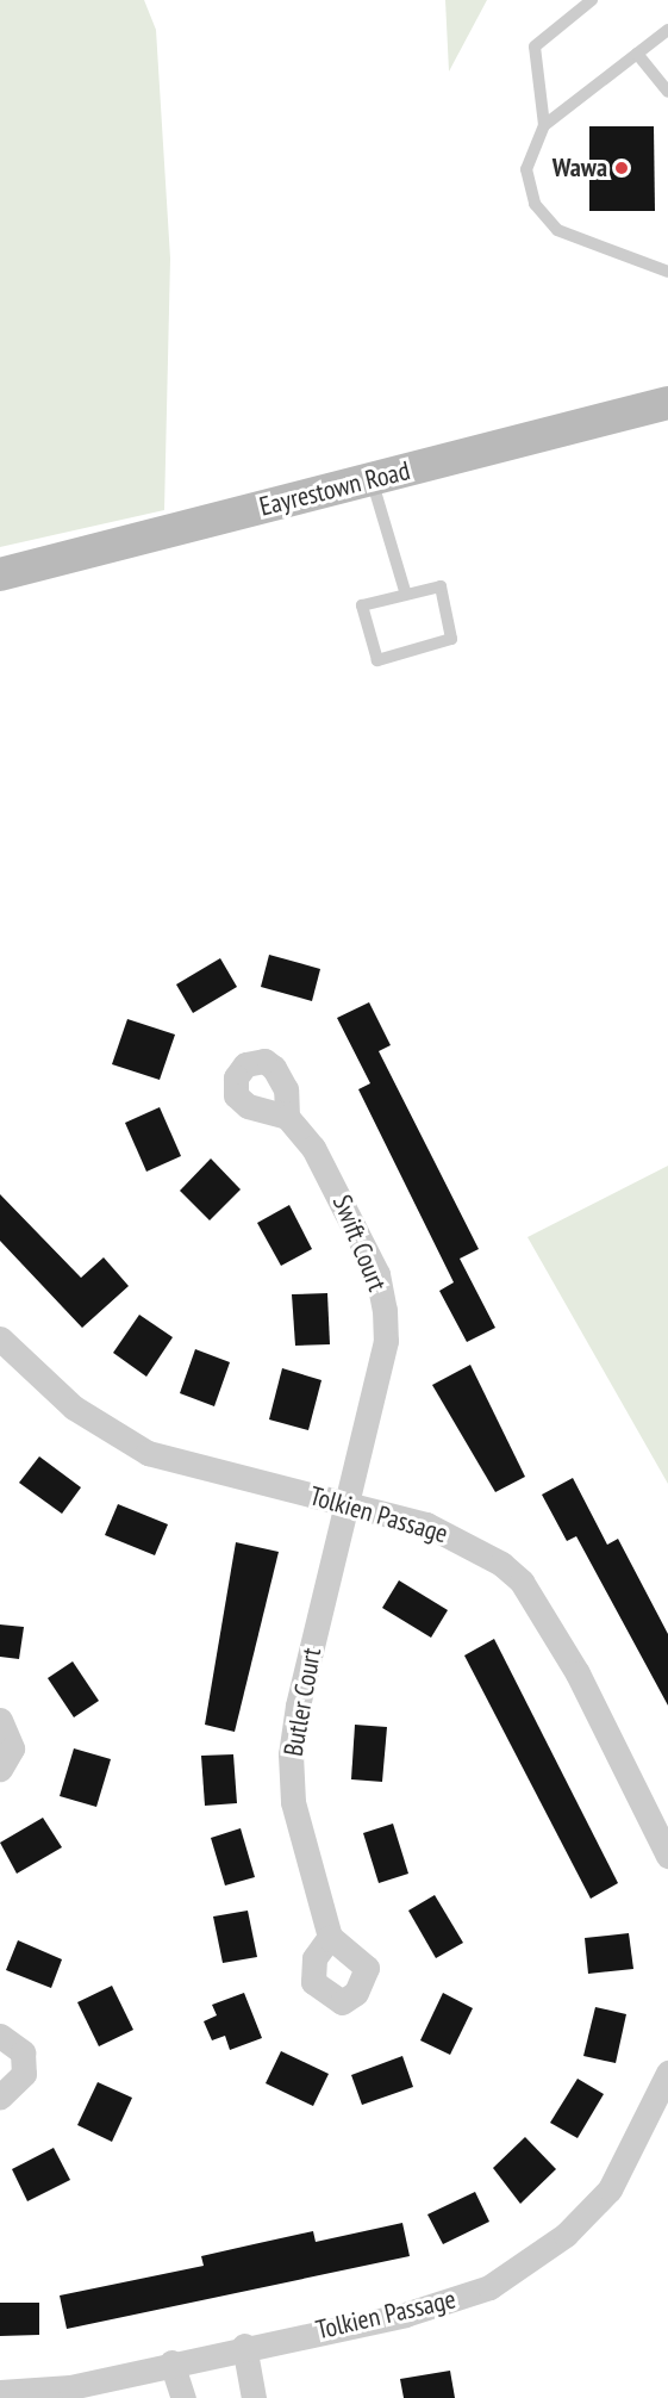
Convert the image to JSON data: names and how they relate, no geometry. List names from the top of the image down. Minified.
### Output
{"streets":{"street":["Eayrestown Road","Swift Court","Tolkien Passage","Butler Court"]},"crossings":[["Swift Court","Tolkien Passage"],["Swift Court","Butler Court"],["Tolkien Passage","Butler Court"]],"places":["Wawa"]}
